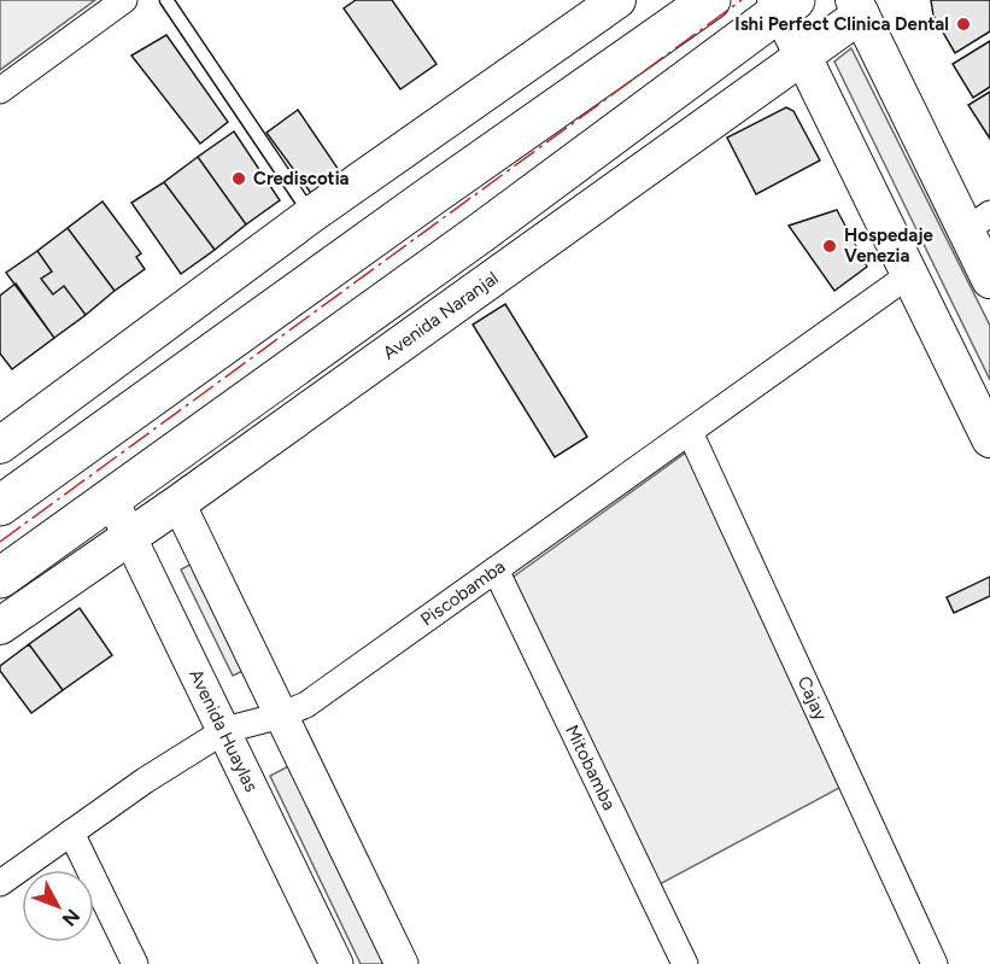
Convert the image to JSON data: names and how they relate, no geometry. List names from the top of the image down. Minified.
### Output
{"streets":{"main road":["Avenida Naranjal"],"street":["Piscobamba","Cajay","Avenida Huaylas","Mitobamba"]},"crossings":[["Avenida Naranjal","Avenida Huaylas"],["Piscobamba","Cajay"],["Piscobamba","Avenida Huaylas"],["Piscobamba","Mitobamba"]],"places":["Ishi Perfect Clinica Dental","Crediscotia","Hospedaje Venezia"],"north":"bottom right"}
